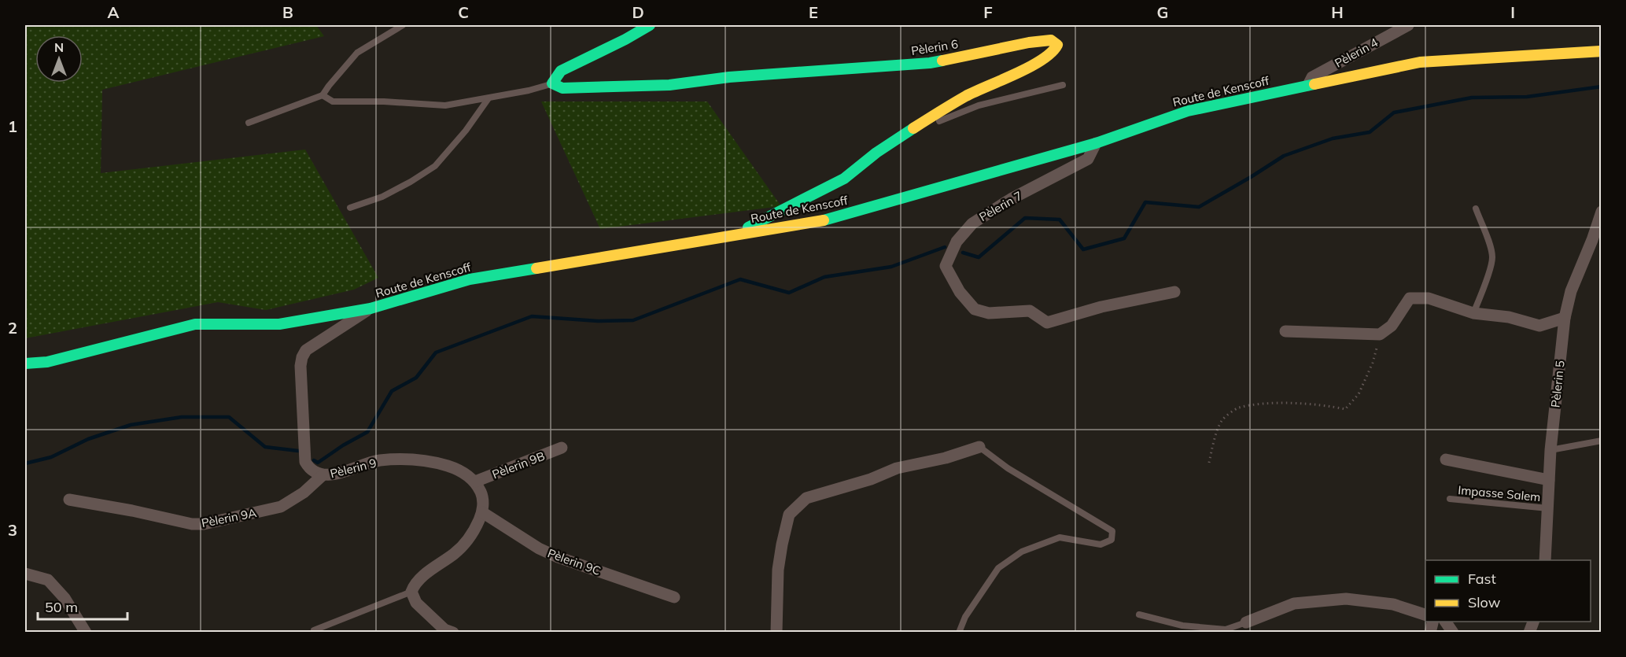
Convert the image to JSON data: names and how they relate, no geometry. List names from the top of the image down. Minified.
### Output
{"streets":{"main road":["Pèlerin 6","Route de Kenscoff"],"street":["Pèlerin 4","Pèlerin 7","Pèlerin 5","Pèlerin 9B","Pèlerin 9","Pèlerin 9A","Pèlerin 9C"],"lane":["Impasse Salem"]},"crossings":[["Pèlerin 6","Route de Kenscoff"],["Pèlerin 4","Route de Kenscoff"],["Route de Kenscoff","Pèlerin 7"],["Route de Kenscoff","Pèlerin 9"],["Pèlerin 5","Impasse Salem"],["Pèlerin 9B","Pèlerin 9"],["Pèlerin 9","Pèlerin 9A"]],"legend":["Fast","Slow"],"scale_bar":"50 m","north":"top","grid":{"columns":["A","B","C","D","E","F","G","H","I"],"rows":["1","2","3"]}}
